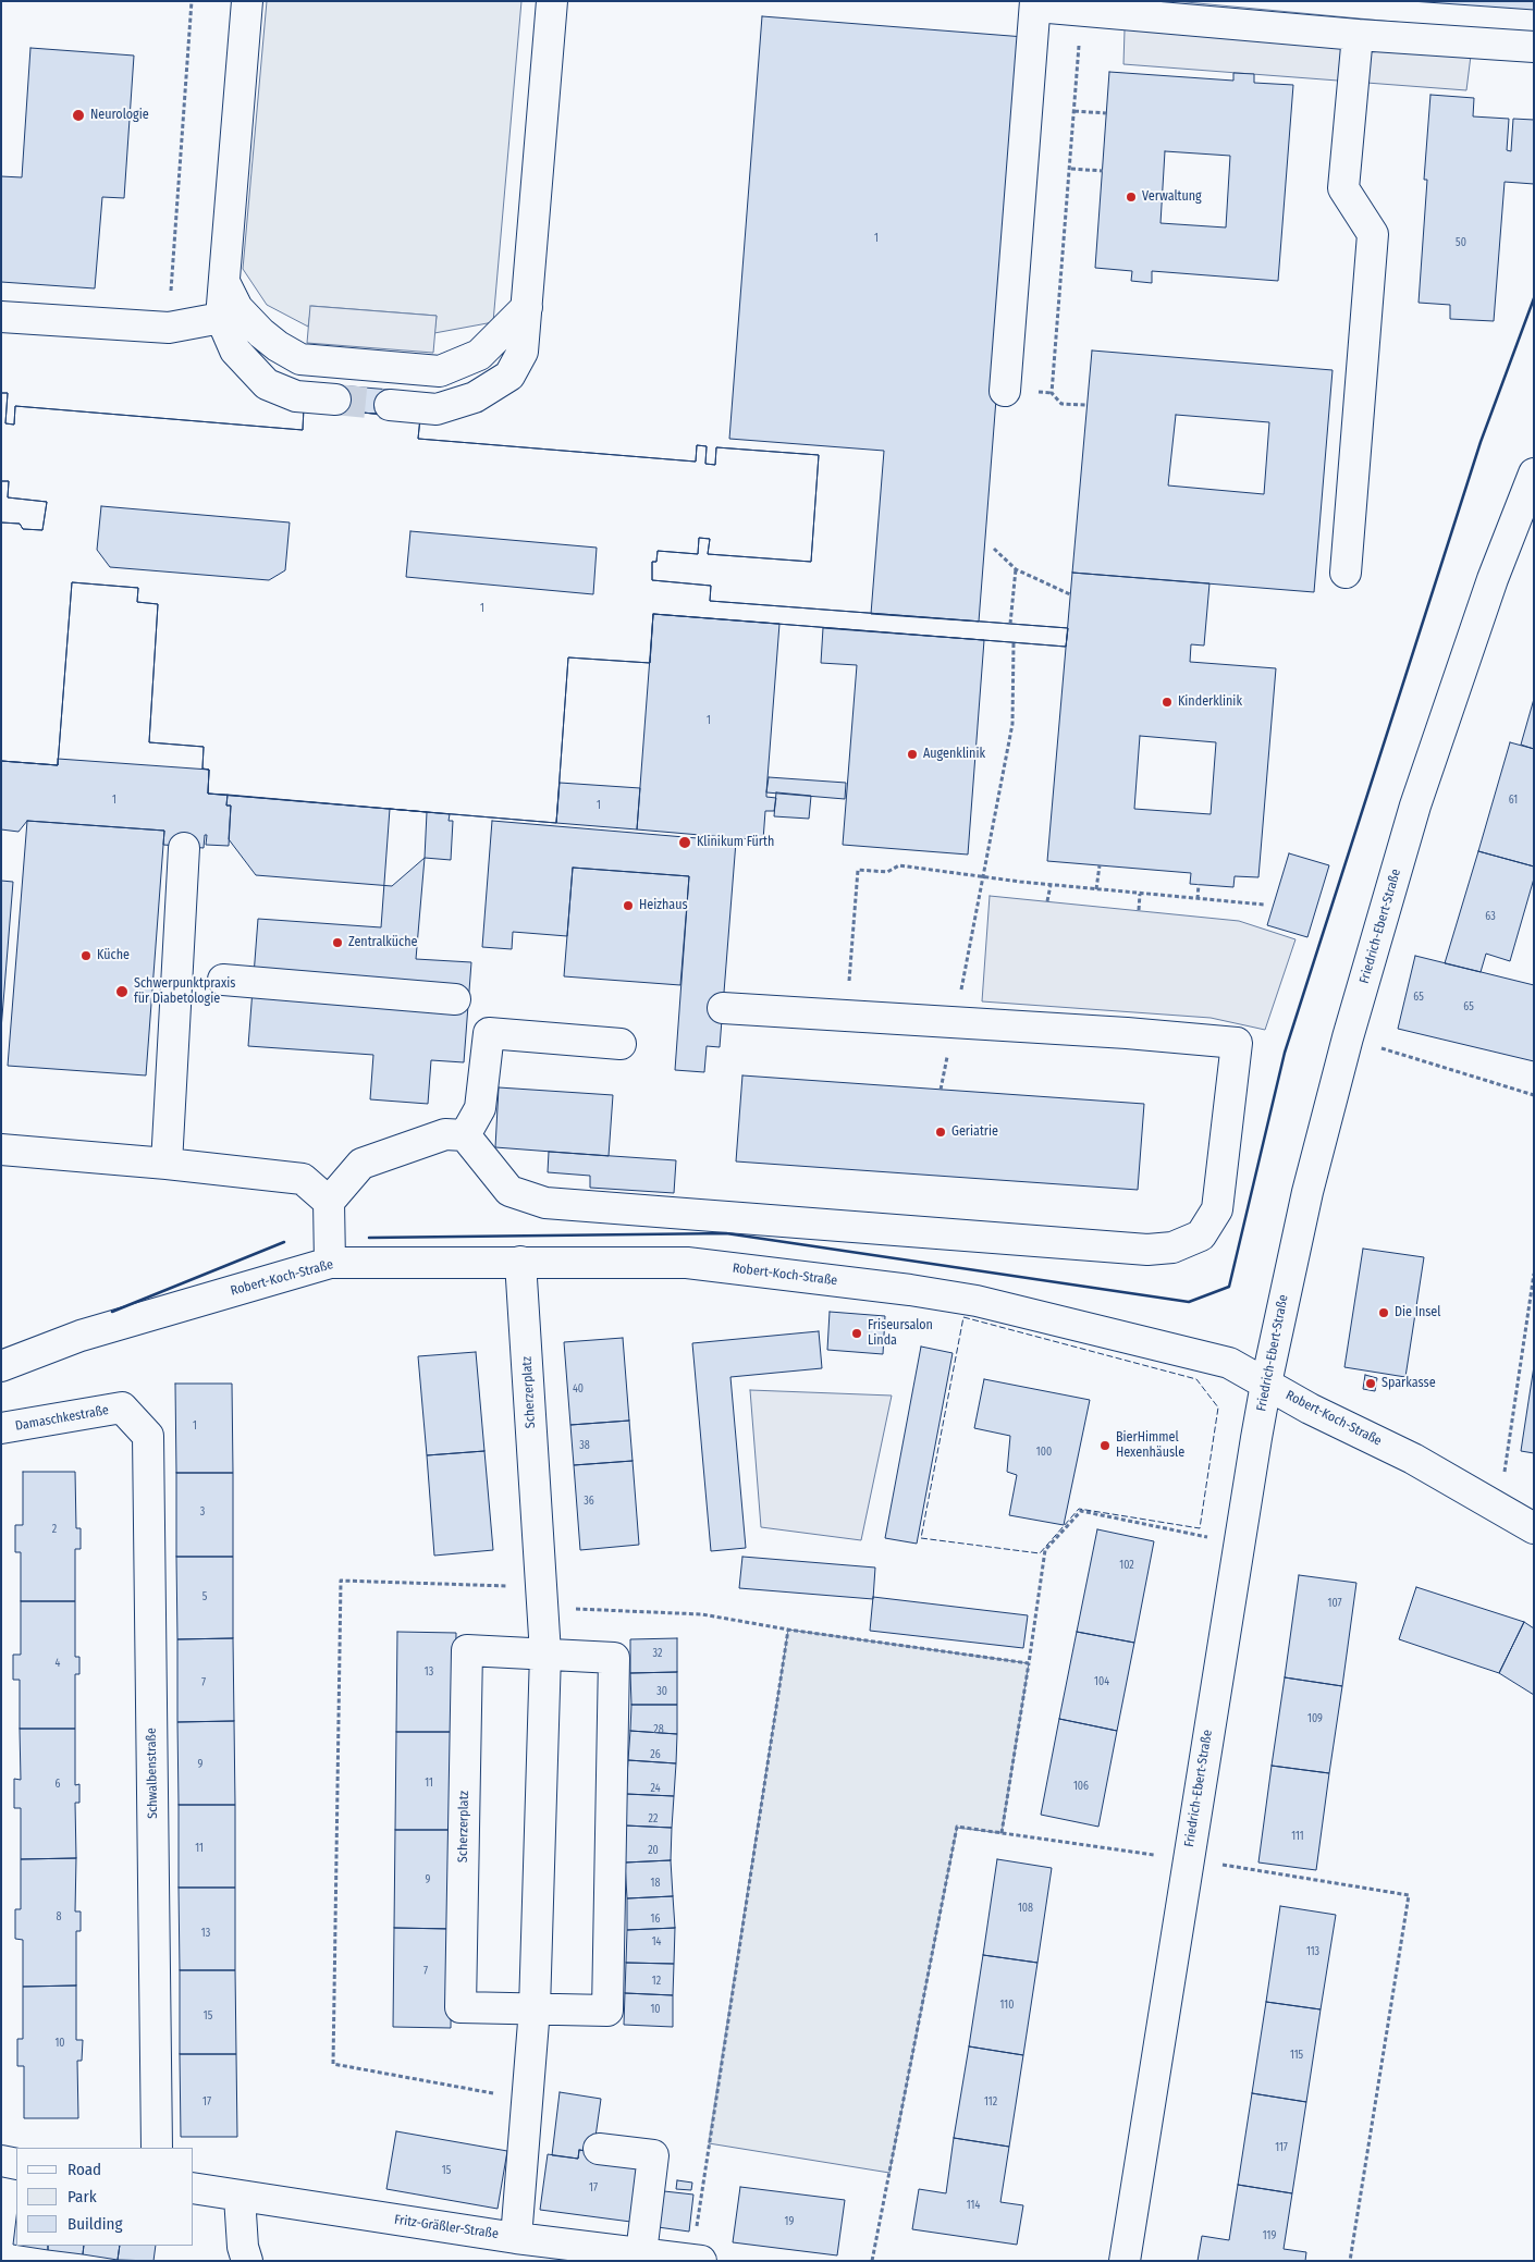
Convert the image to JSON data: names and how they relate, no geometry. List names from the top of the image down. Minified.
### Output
{"streets":{"street":["Friedrich-Ebert-Straße","Robert-Koch-Straße","Scherzerplatz","Damaschkestraße","Schwalbenstraße","Fritz-Gräßler-Straße"]},"crossings":[["Friedrich-Ebert-Straße","Robert-Koch-Straße"],["Robert-Koch-Straße","Scherzerplatz"],["Scherzerplatz","Fritz-Gräßler-Straße"],["Damaschkestraße","Schwalbenstraße"]],"places":["Neurologie","Verwaltung","Kinderklinik","Augenklinik","Klinikum Fürth","Heizhaus","Zentralküche","Küche","Schwerpunktpraxis für Diabetologie","Geriatrie","Die Insel","Friseursalon Linda","Sparkasse","BierHimmel Hexenhäusle"],"house_numbers":["1","50","1","1","1","61","1","63","65","65","40","1","38","100","36","3","2","102","5","107","32","4","13","104","7","30","109","28","26","9","11","6","106","24","22","111","11","20","9","18","108","8","16","13","14","113","7","12","110","10","15","10","115","17","112","117","15","17","114","19","119"],"legend":["Road","Park","Building"]}
